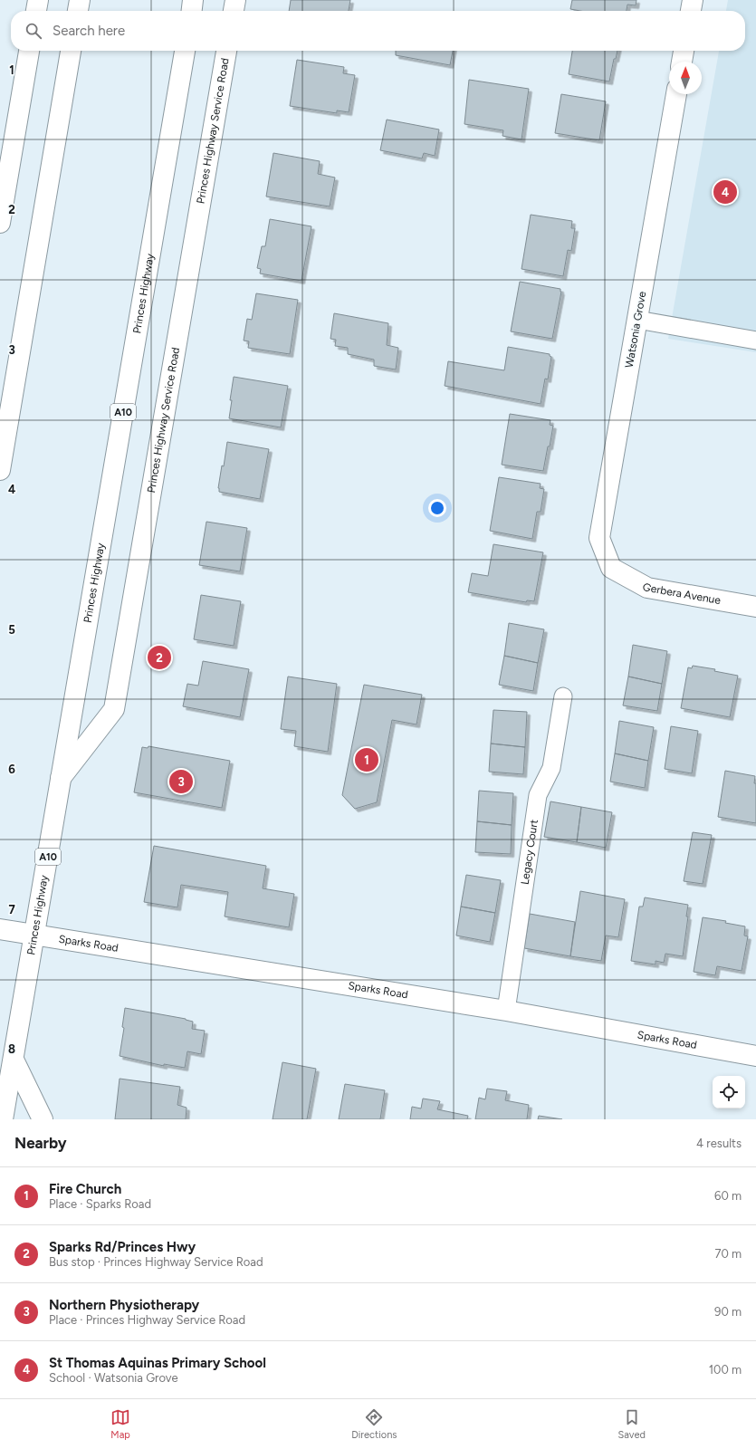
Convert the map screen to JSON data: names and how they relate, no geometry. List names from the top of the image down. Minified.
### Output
{"streets":{"main road":["Princes Highway Service Road","Princes Highway","Watsonia Grove","A10","Gerbera Avenue","Sparks Road"],"lane":["Legacy Court"]},"crossings":[["Princes Highway Service Road","Princes Highway"],["Princes Highway","Sparks Road"],["Watsonia Grove","Gerbera Avenue"],["Legacy Court","Sparks Road"]],"north":"top","page":{"search":"Search here","pins":["4","2","1","3"],"heading":["Nearby","4 results"],"list":[{"mark":"1","name":"Fire Church","note":"Place · Sparks Road","value":"60 m"},{"mark":"2","name":"Sparks Rd/Princes Hwy","note":"Bus stop · Princes Highway Service Road","value":"70 m"},{"mark":"3","name":"Northern Physiotherapy","note":"Place · Princes Highway Service Road","value":"90 m"},{"mark":"4","name":"St Thomas Aquinas Primary School","note":"School · Watsonia Grove","value":"100 m"}],"nav":["Map","Directions","Saved"]},"grid":{"rows":["1","2","3","4","5","6","7","8"]}}
